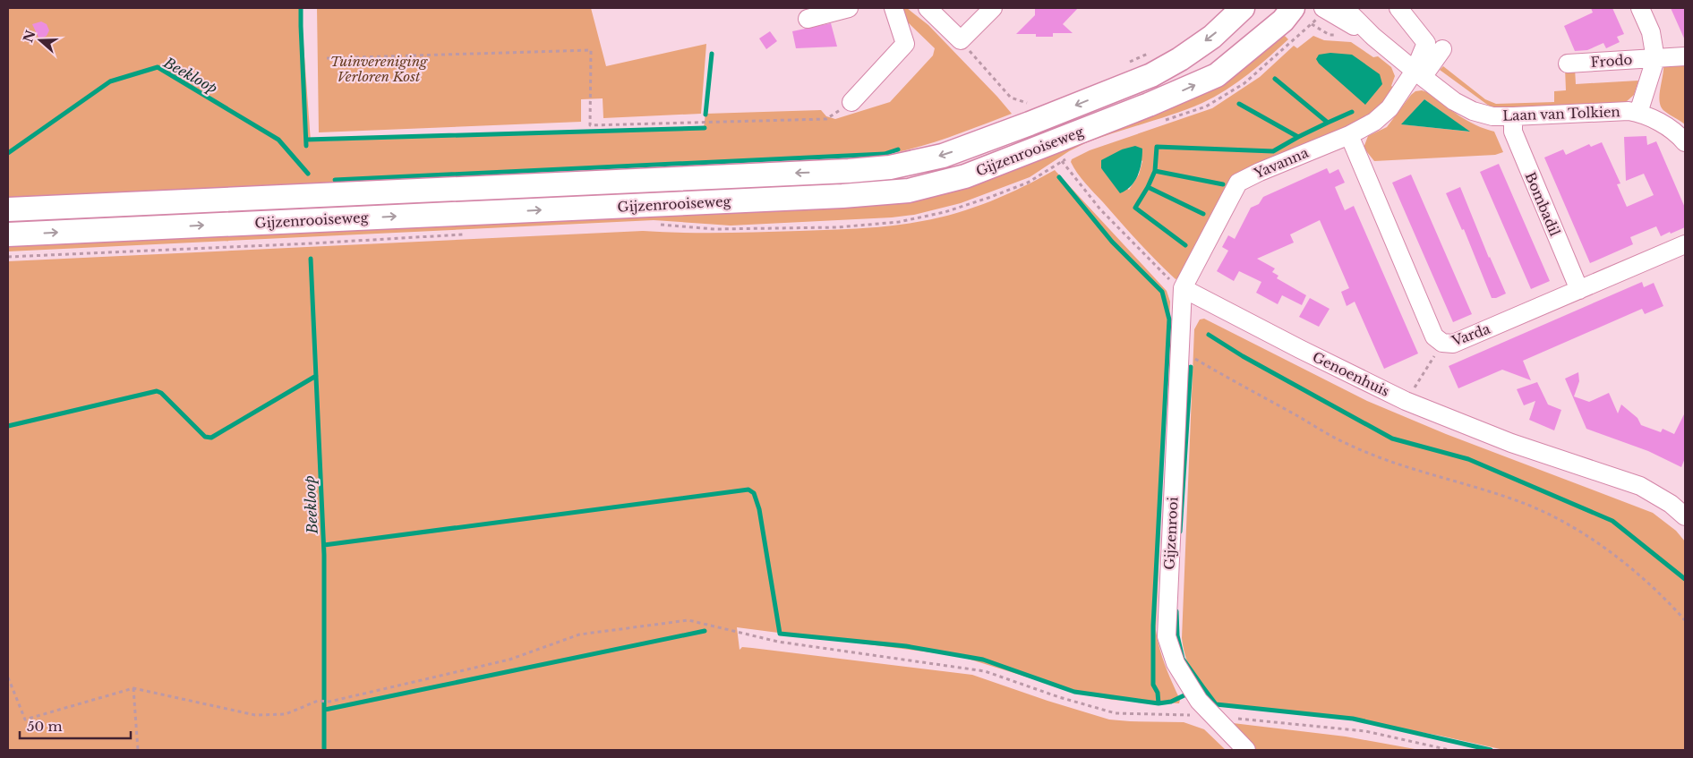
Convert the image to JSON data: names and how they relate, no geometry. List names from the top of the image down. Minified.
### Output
{"streets":{"main road":["Gijzenrooiseweg"],"street":["Frodo","Laan van Tolkien","Yavanna","Bombadil","Varda","Genoenhuis","Gijzenrooi"]},"crossings":[["Frodo","Laan van Tolkien"],["Laan van Tolkien","Yavanna"],["Laan van Tolkien","Bombadil"],["Yavanna","Varda"],["Yavanna","Genoenhuis"],["Yavanna","Gijzenrooi"],["Bombadil","Varda"],["Genoenhuis","Gijzenrooi"]],"water":["Beekloop"],"parks":["Tuinvereniging Verloren Kost"],"scale_bar":"50 m","north":"left"}
